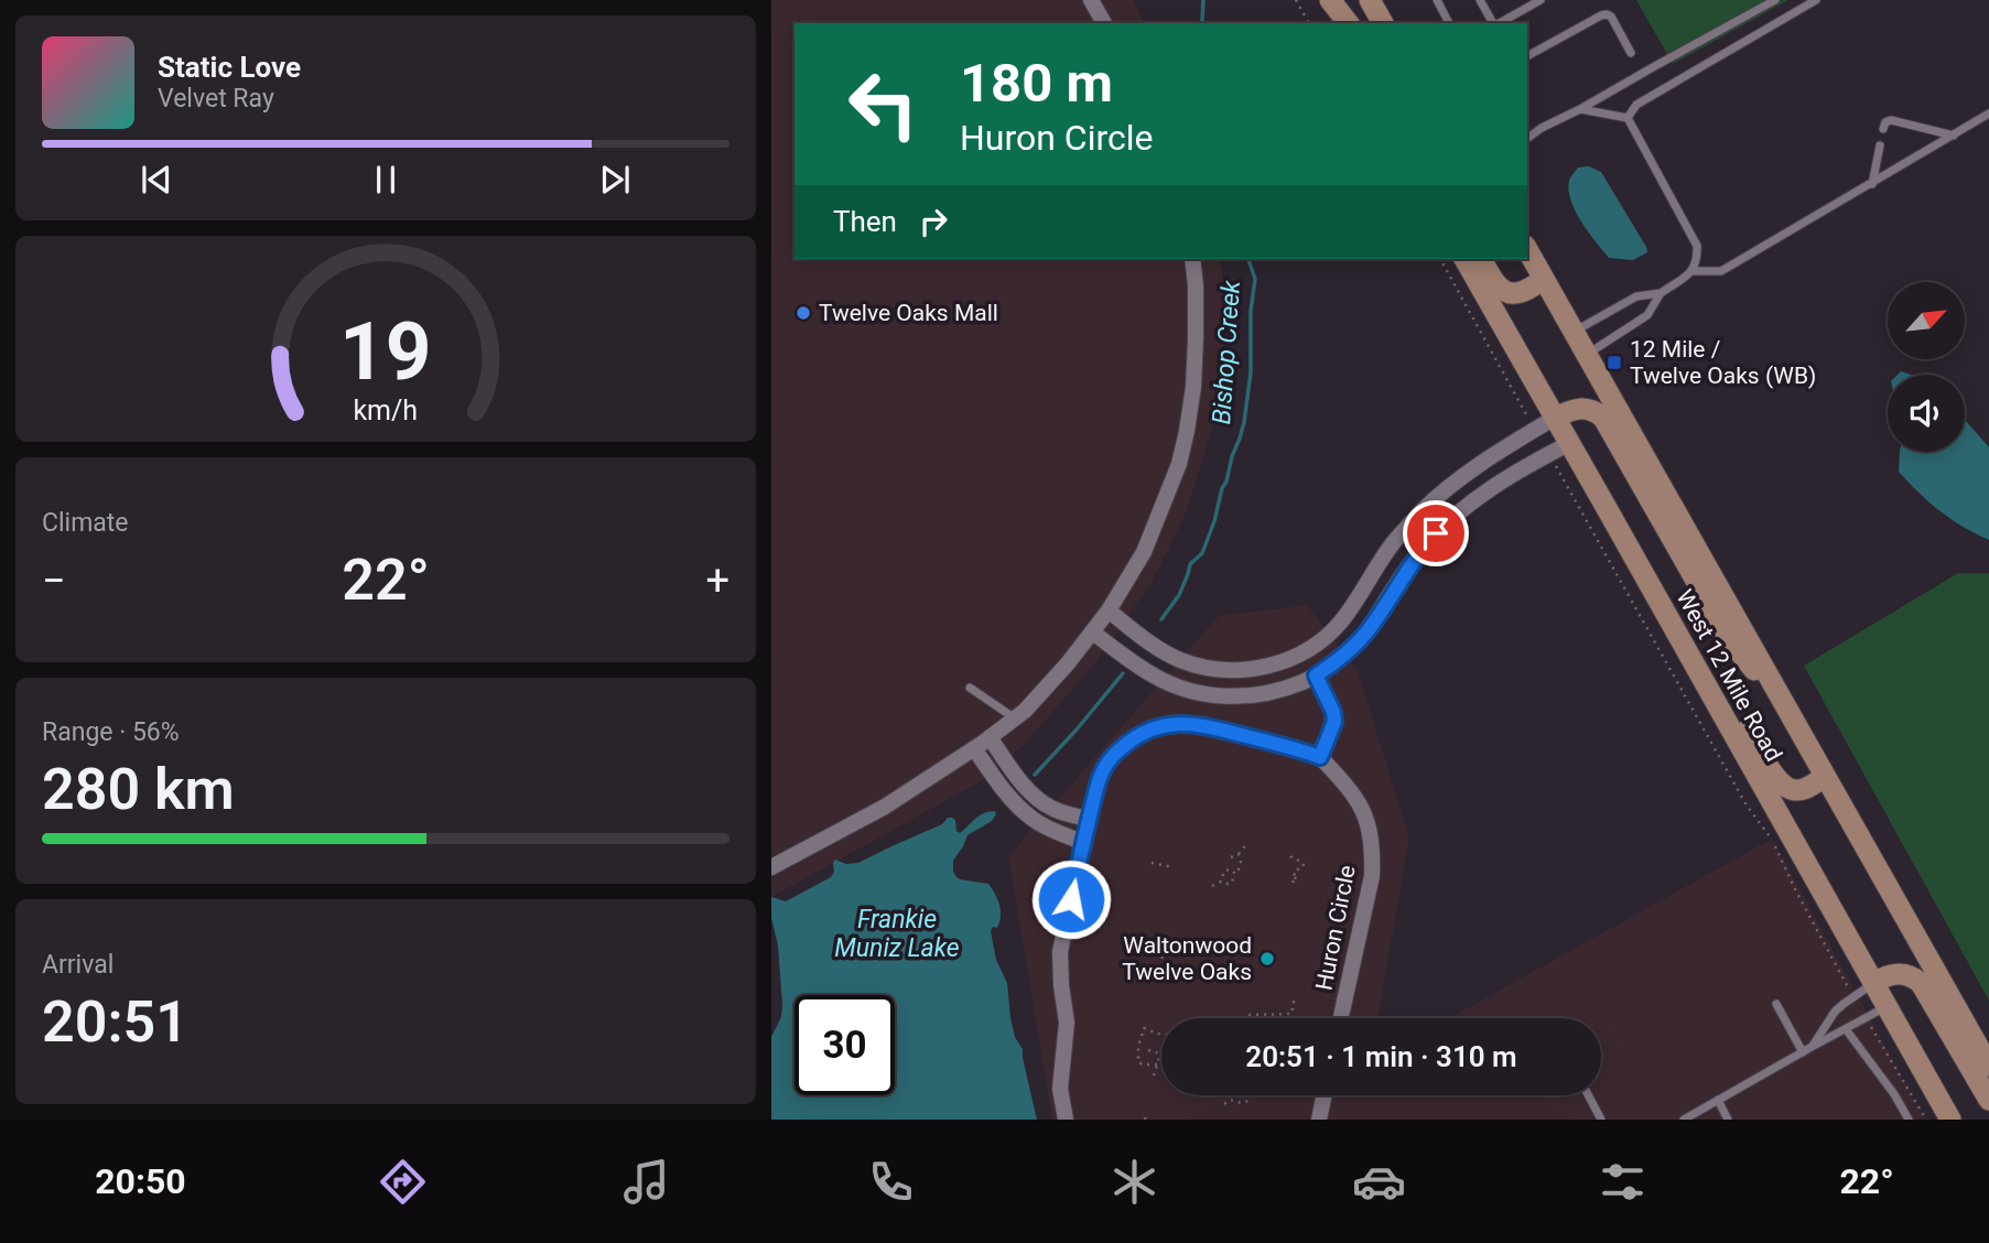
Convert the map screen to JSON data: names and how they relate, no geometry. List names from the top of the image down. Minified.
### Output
{"streets":{"main road":["West 12 Mile Road"],"street":["Huron Circle"]},"water":["Bishop Creek","Frankie Muniz Lake"],"places":{"other":["Twelve Oaks Mall","Waltonwood Twelve Oaks"],"transit":["12 Mile / Twelve Oaks (WB)"]},"north":"top right","page":{"turn":["180 m","Huron Circle"],"song":["Static Love","Velvet Ray"],"then":"Then","tile":["Climate",["Range · 56%","280 km"],["Arrival","20:51"]],"heat":["−","22°","+"],"limit":"30","trip":"20:51 · 1 min · 310 m","tabs":["20:50","22°"],"gauge":["19","km/h"]}}
